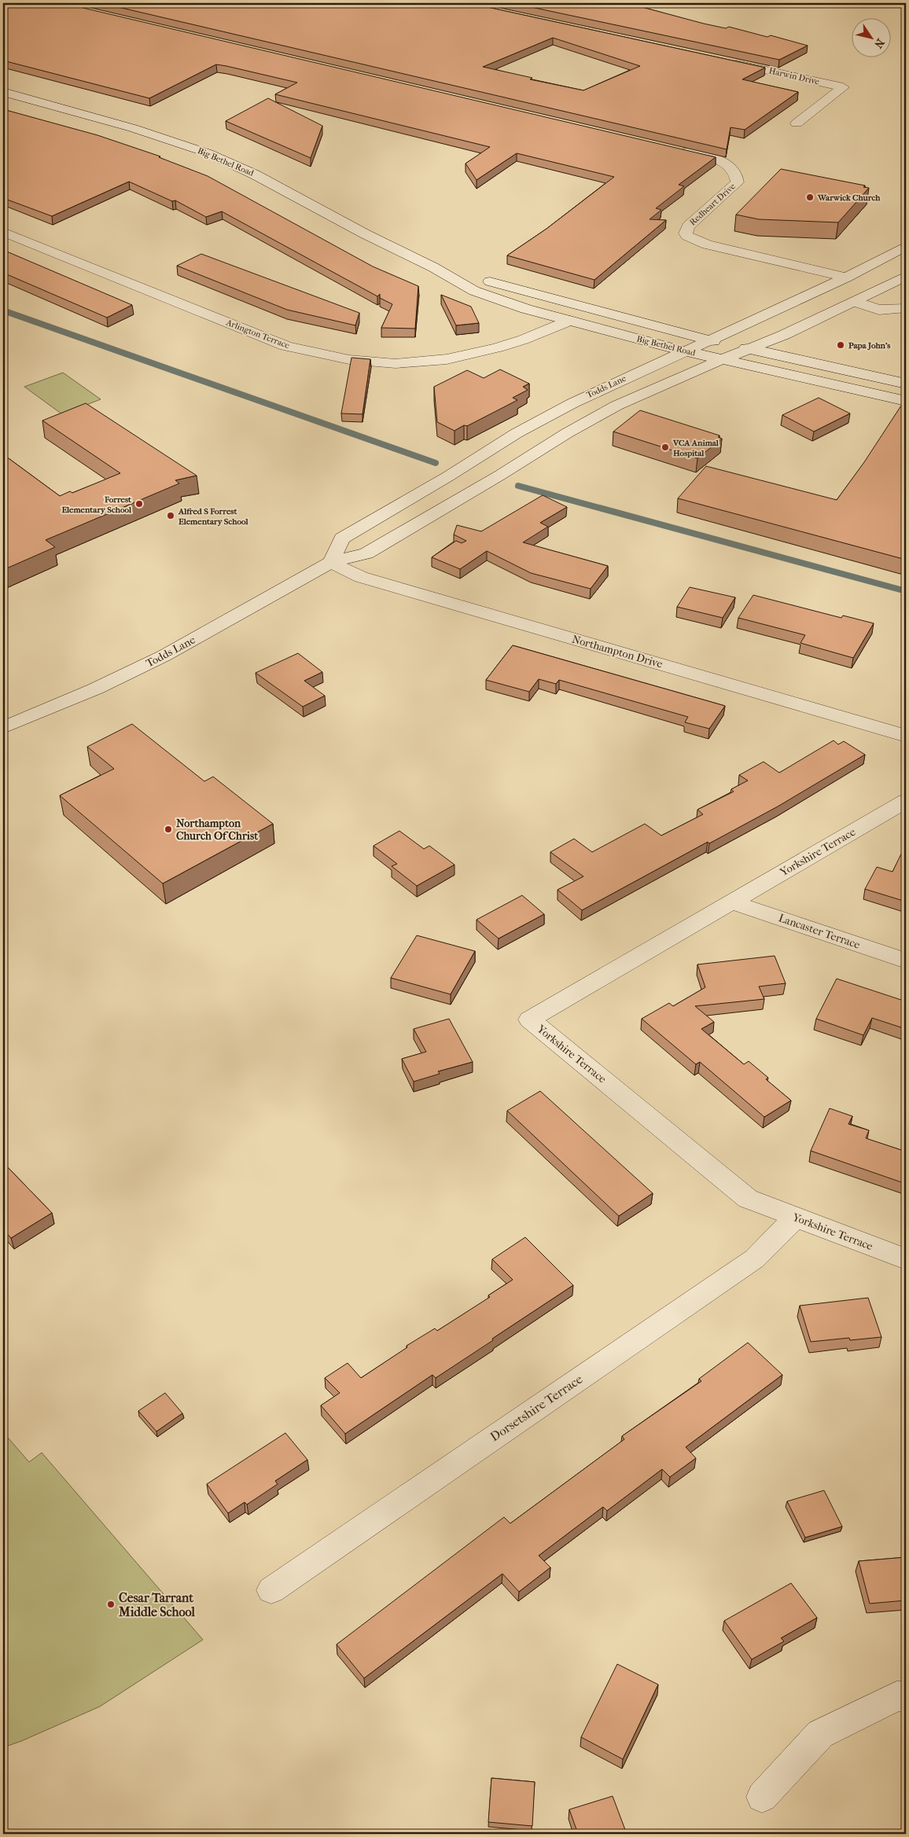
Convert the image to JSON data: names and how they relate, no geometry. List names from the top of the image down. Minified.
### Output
{"streets":{"main road":["Harwin Drive","Big Bethel Road","Redheart Drive","Arlington Terrace","Todds Lane","Northampton Drive","Yorkshire Terrace","Lancaster Terrace","Dorsetshire Terrace"]},"crossings":[["Big Bethel Road","Arlington Terrace"],["Big Bethel Road","Todds Lane"],["Redheart Drive","Todds Lane"],["Todds Lane","Northampton Drive"],["Yorkshire Terrace","Lancaster Terrace"],["Yorkshire Terrace","Dorsetshire Terrace"]],"places":["Warwick Church","Papa John's","VCA Animal Hospital","Forrest Elementary School","Alfred S Forrest Elementary School","Northampton Church Of Christ","Cesar Tarrant Middle School"],"north":"bottom right"}
